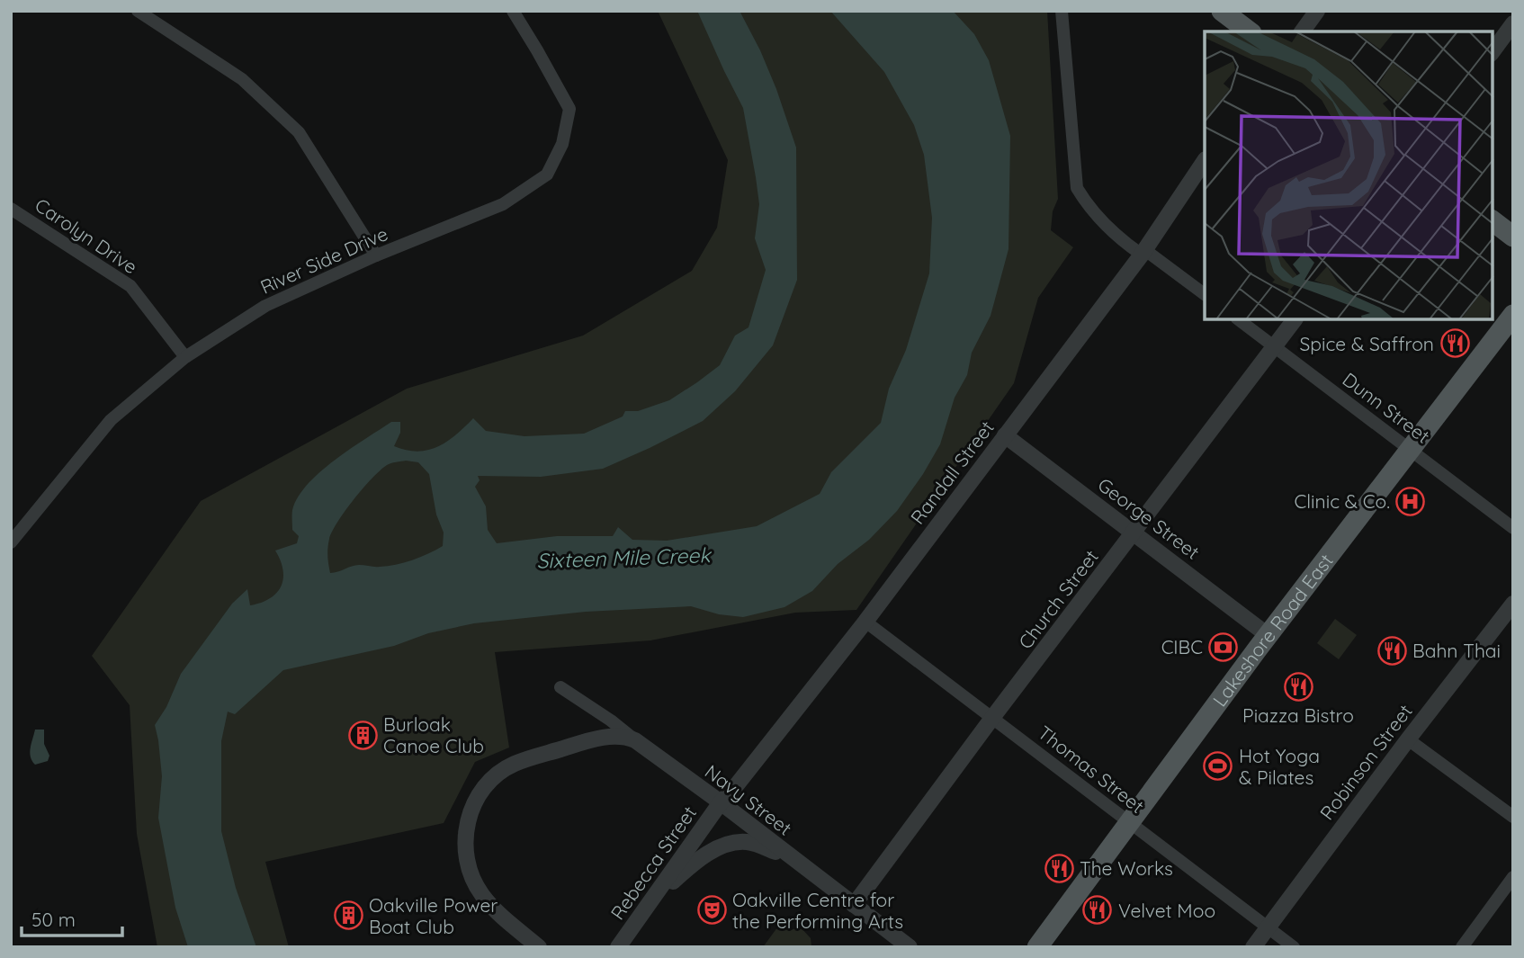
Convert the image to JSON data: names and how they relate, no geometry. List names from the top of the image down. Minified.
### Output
{"streets":{"main road":["Lakeshore Road East"],"street":["Carolyn Drive","River Side Drive","Dunn Street","Randall Street","George Street","Church Street","Robinson Street","Thomas Street","Navy Street","Rebecca Street"]},"crossings":[["Carolyn Drive","River Side Drive"],["Dunn Street","Church Street"],["Dunn Street","Lakeshore Road East"],["Randall Street","George Street"],["Randall Street","Thomas Street"],["Randall Street","Navy Street"],["Randall Street","Rebecca Street"],["George Street","Church Street"],["George Street","Lakeshore Road East"],["Church Street","Thomas Street"],["Church Street","Navy Street"],["Lakeshore Road East","Thomas Street"],["Robinson Street","Thomas Street"],["Navy Street","Rebecca Street"]],"water":["Sixteen Mile Creek"],"places":{"restaurant":["Spice & Saffron","Bahn Thai","Piazza Bistro","The Works","Velvet Moo"],"hospital":["Clinic & Co."],"bank":["CIBC"],"building":["Burloak Canoe Club","Oakville Power Boat Club"],"sports":["Hot Yoga & Pilates"],"theatre":["Oakville Centre for the Performing Arts"]},"scale_bar":"50 m"}
